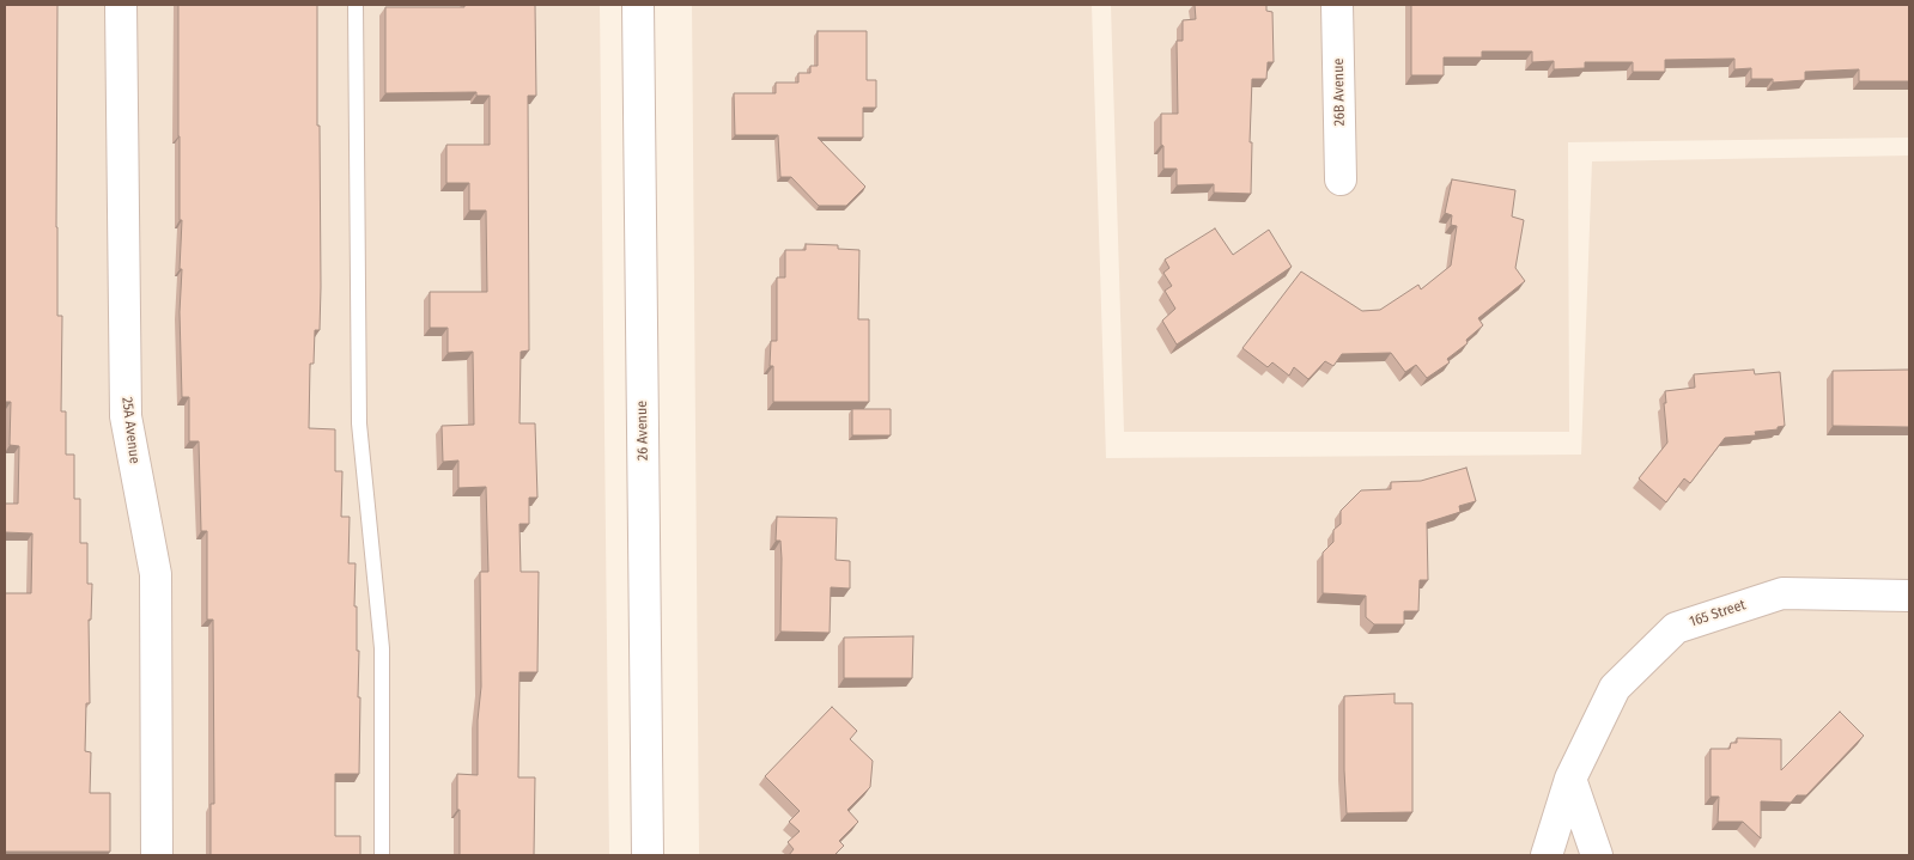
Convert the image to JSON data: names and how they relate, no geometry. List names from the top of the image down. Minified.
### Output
{"streets":{"street":["26B Avenue","25A Avenue","26 Avenue","165 Street"]}}
